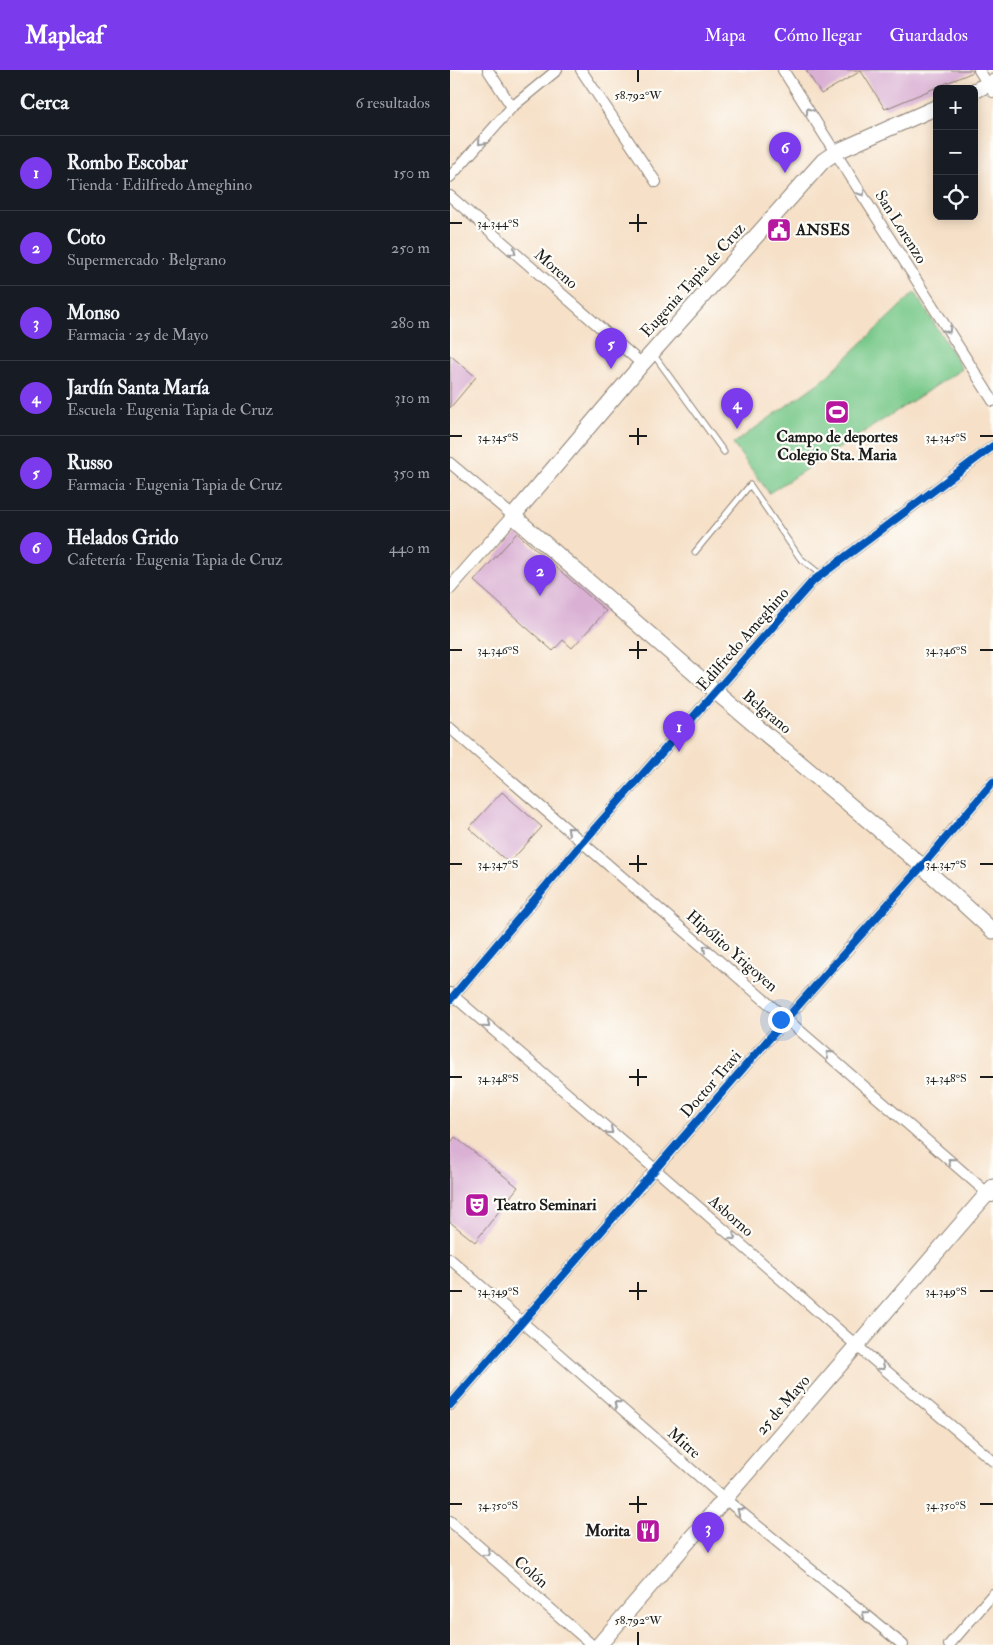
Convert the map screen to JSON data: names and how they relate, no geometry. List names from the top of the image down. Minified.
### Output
{"streets":{"main road":["Eugenia Tapia de Cruz","Belgrano","25 de Mayo"],"street":["San Lorenzo","Moreno","Edilfredo Ameghino","Hipólito Yrigoyen","Doctor Travi","Asborno","Mitre","Colón"]},"crossings":[["San Lorenzo","Eugenia Tapia de Cruz"],["Moreno","Eugenia Tapia de Cruz"],["Eugenia Tapia de Cruz","Belgrano"],["Edilfredo Ameghino","Belgrano"],["Edilfredo Ameghino","Hipólito Yrigoyen"],["Edilfredo Ameghino","Asborno"],["Belgrano","Doctor Travi"],["Hipólito Yrigoyen","Doctor Travi"],["Hipólito Yrigoyen","25 de Mayo"],["Doctor Travi","Asborno"],["Doctor Travi","Mitre"],["Asborno","25 de Mayo"],["25 de Mayo","Mitre"]],"one_way":["Moreno","Hipólito Yrigoyen","Asborno","Mitre","Colón"],"places":{"public building":["ANSES"],"sports":["Campo de deportes Colegio Sta. Maria"],"theatre":["Teatro Seminari"],"restaurant":["Morita"]},"page":{"header":"Mapleaf","nav":["Mapa","Cómo llegar","Guardados"],"heading":["Cerca","6 resultados"],"map_buttons":["+","−"],"pins":["6","5","4","2","1","3"],"list":[{"mark":"1","name":"Rombo Escobar","note":"Tienda · Edilfredo Ameghino","value":"150 m"},{"mark":"2","name":"Coto","note":"Supermercado · Belgrano","value":"250 m"},{"mark":"3","name":"Monso","note":"Farmacia · 25 de Mayo","value":"280 m"},{"mark":"4","name":"Jardín Santa María","note":"Escuela · Eugenia Tapia de Cruz","value":"310 m"},{"mark":"5","name":"Russo","note":"Farmacia · Eugenia Tapia de Cruz","value":"350 m"},{"mark":"6","name":"Helados Grido","note":"Cafetería · Eugenia Tapia de Cruz","value":"440 m"}]},"coordinates":["58.792°W","34.344°S","34.345°S","34.346°S","34.347°S","34.348°S","34.349°S","34.350°S"]}
